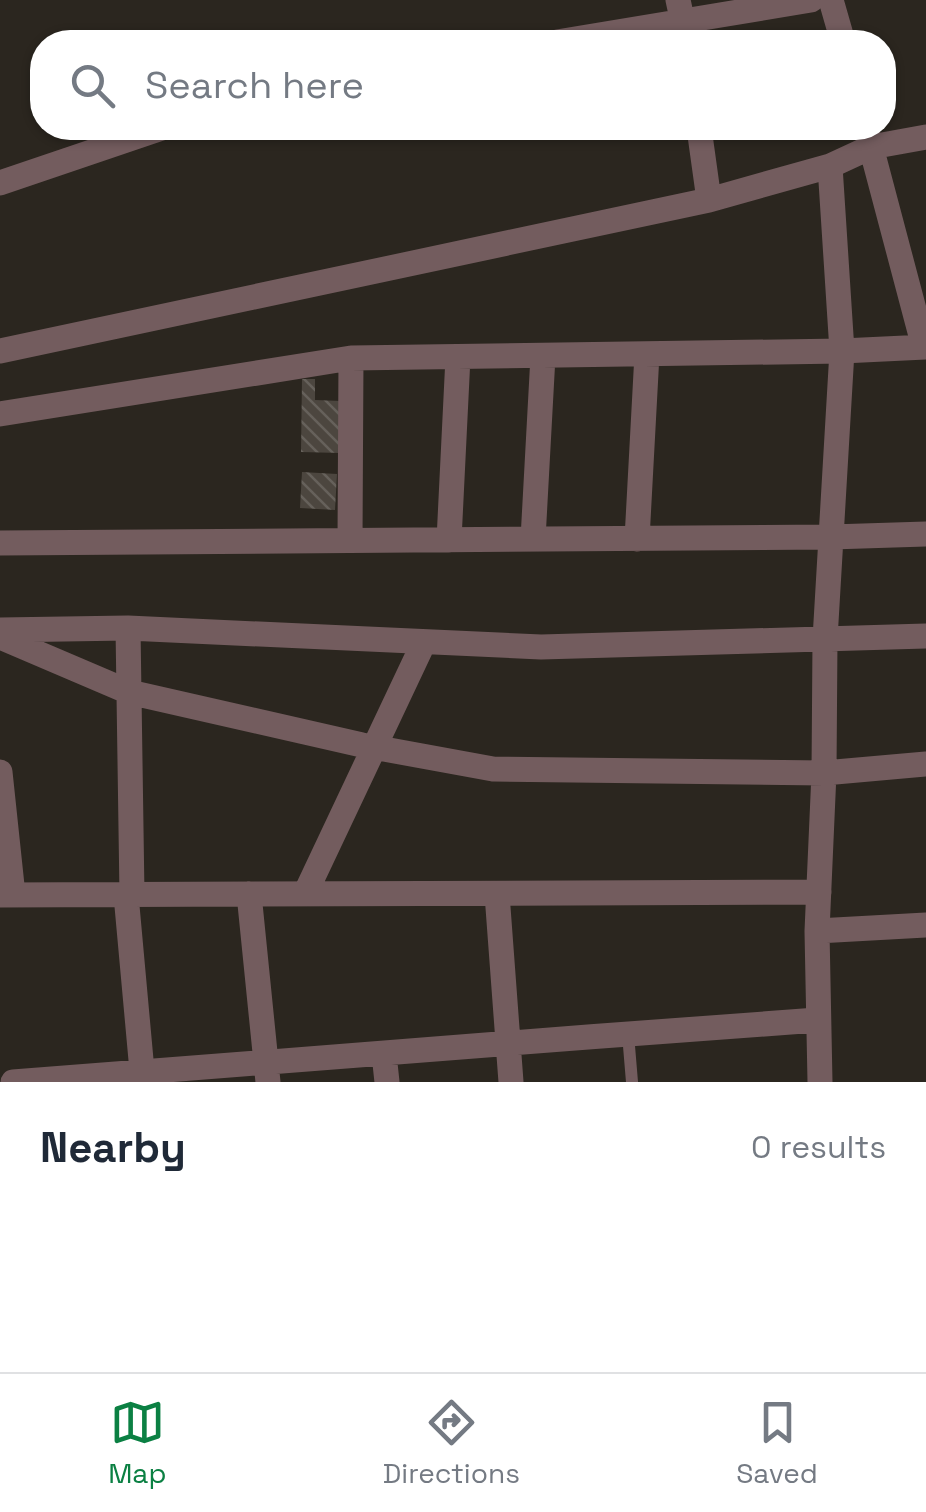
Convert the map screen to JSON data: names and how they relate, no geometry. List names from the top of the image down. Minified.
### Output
{"page":{"search":"Search here","heading":["Nearby","0 results"],"nav":["Map","Directions","Saved"]}}
